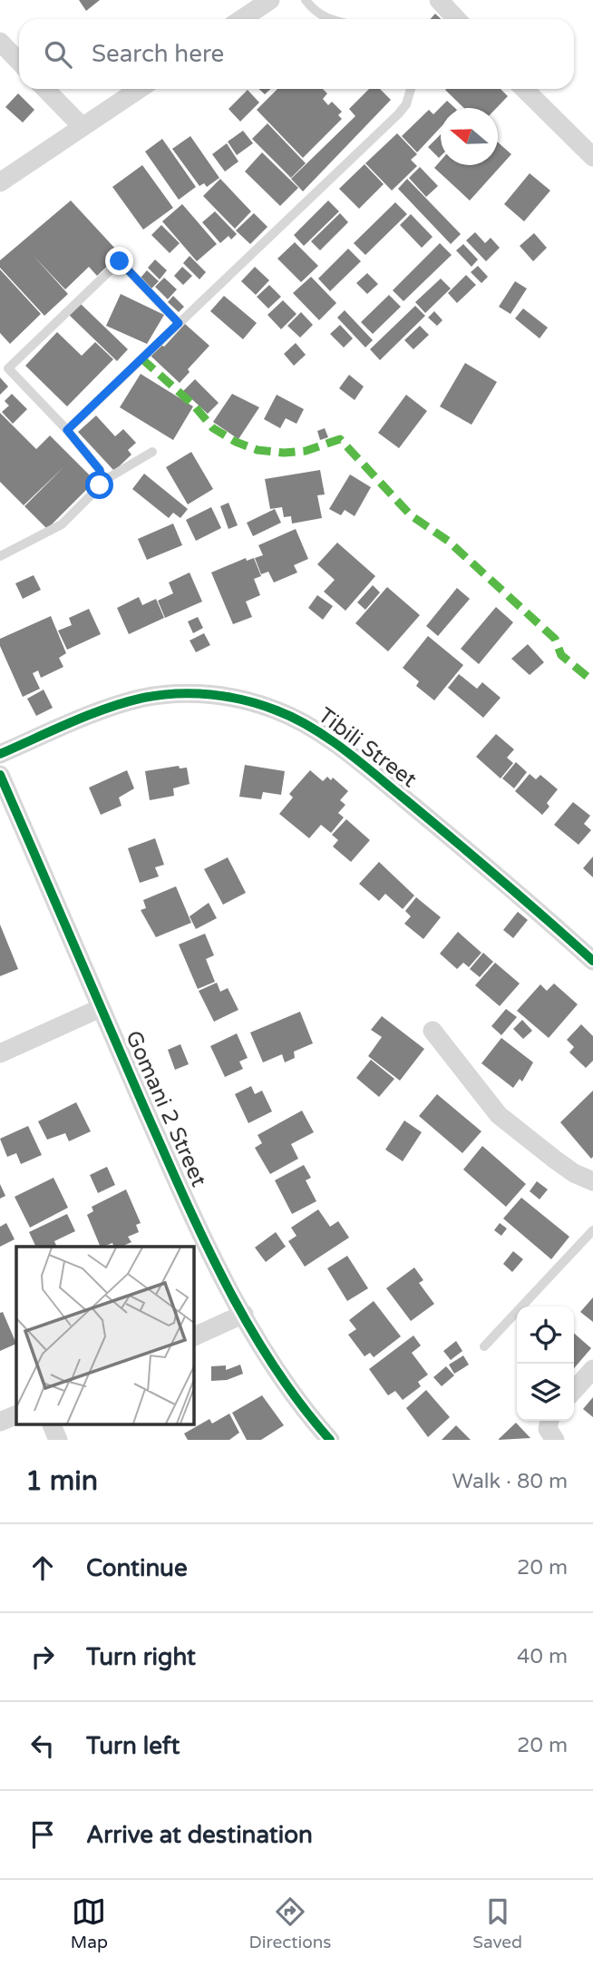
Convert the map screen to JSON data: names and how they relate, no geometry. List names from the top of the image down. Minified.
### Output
{"streets":{"street":["Tibili Street","Gomani 2 Street"]},"north":"left","page":{"search":"Search here","heading":["1 min","Walk · 80 m"],"list":[["Continue","20 m"],["Turn right","40 m"],["Turn left","20 m"],"Arrive at destination"],"nav":["Map","Directions","Saved"]}}
